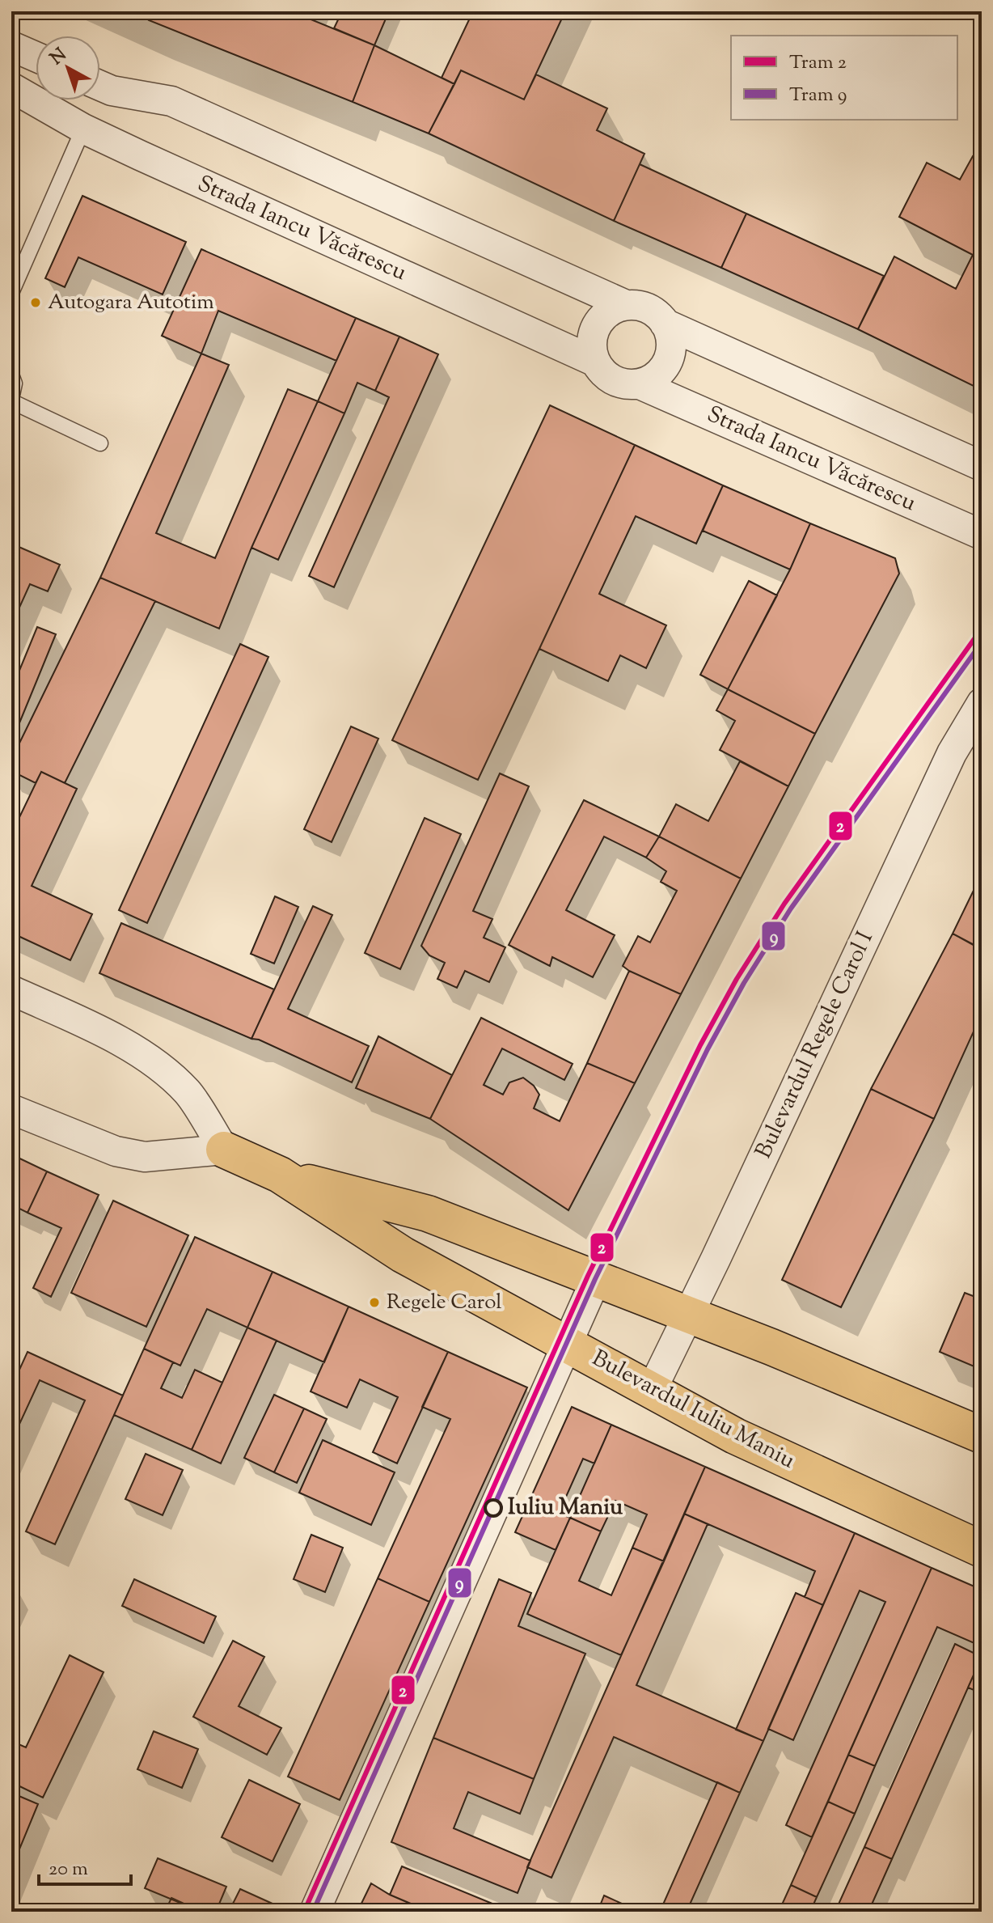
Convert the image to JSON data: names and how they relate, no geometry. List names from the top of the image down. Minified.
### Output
{"streets":{"main road":["Bulevardul Iuliu Maniu"],"street":["Strada Iancu Văcărescu","Bulevardul Regele Carol I"]},"crossings":[["Bulevardul Regele Carol I","Bulevardul Iuliu Maniu"]],"places":["Autogara Autotim","Regele Carol","Iuliu Maniu"],"lines":["tram line 2","tram line 9"],"legend":["Tram 2","Tram 9"],"scale_bar":"20 m","north":"top left"}
